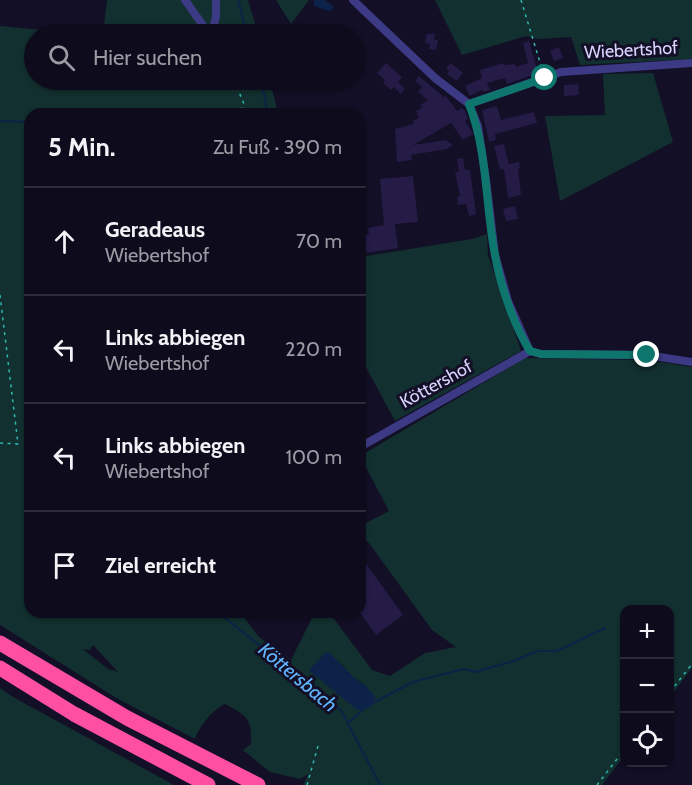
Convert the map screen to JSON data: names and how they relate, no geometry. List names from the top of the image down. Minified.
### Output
{"streets":{"street":["Wiebertshof","Köttershof"]},"water":["Köttersbach"],"page":{"search":"Hier suchen","heading":["5 Min.","Zu Fuß · 390 m"],"list":[["Geradeaus","Wiebertshof","70 m"],["Links abbiegen","Wiebertshof","220 m"],["Links abbiegen","Wiebertshof","100 m"],"Ziel erreicht"],"map_buttons":["+","−"]}}
